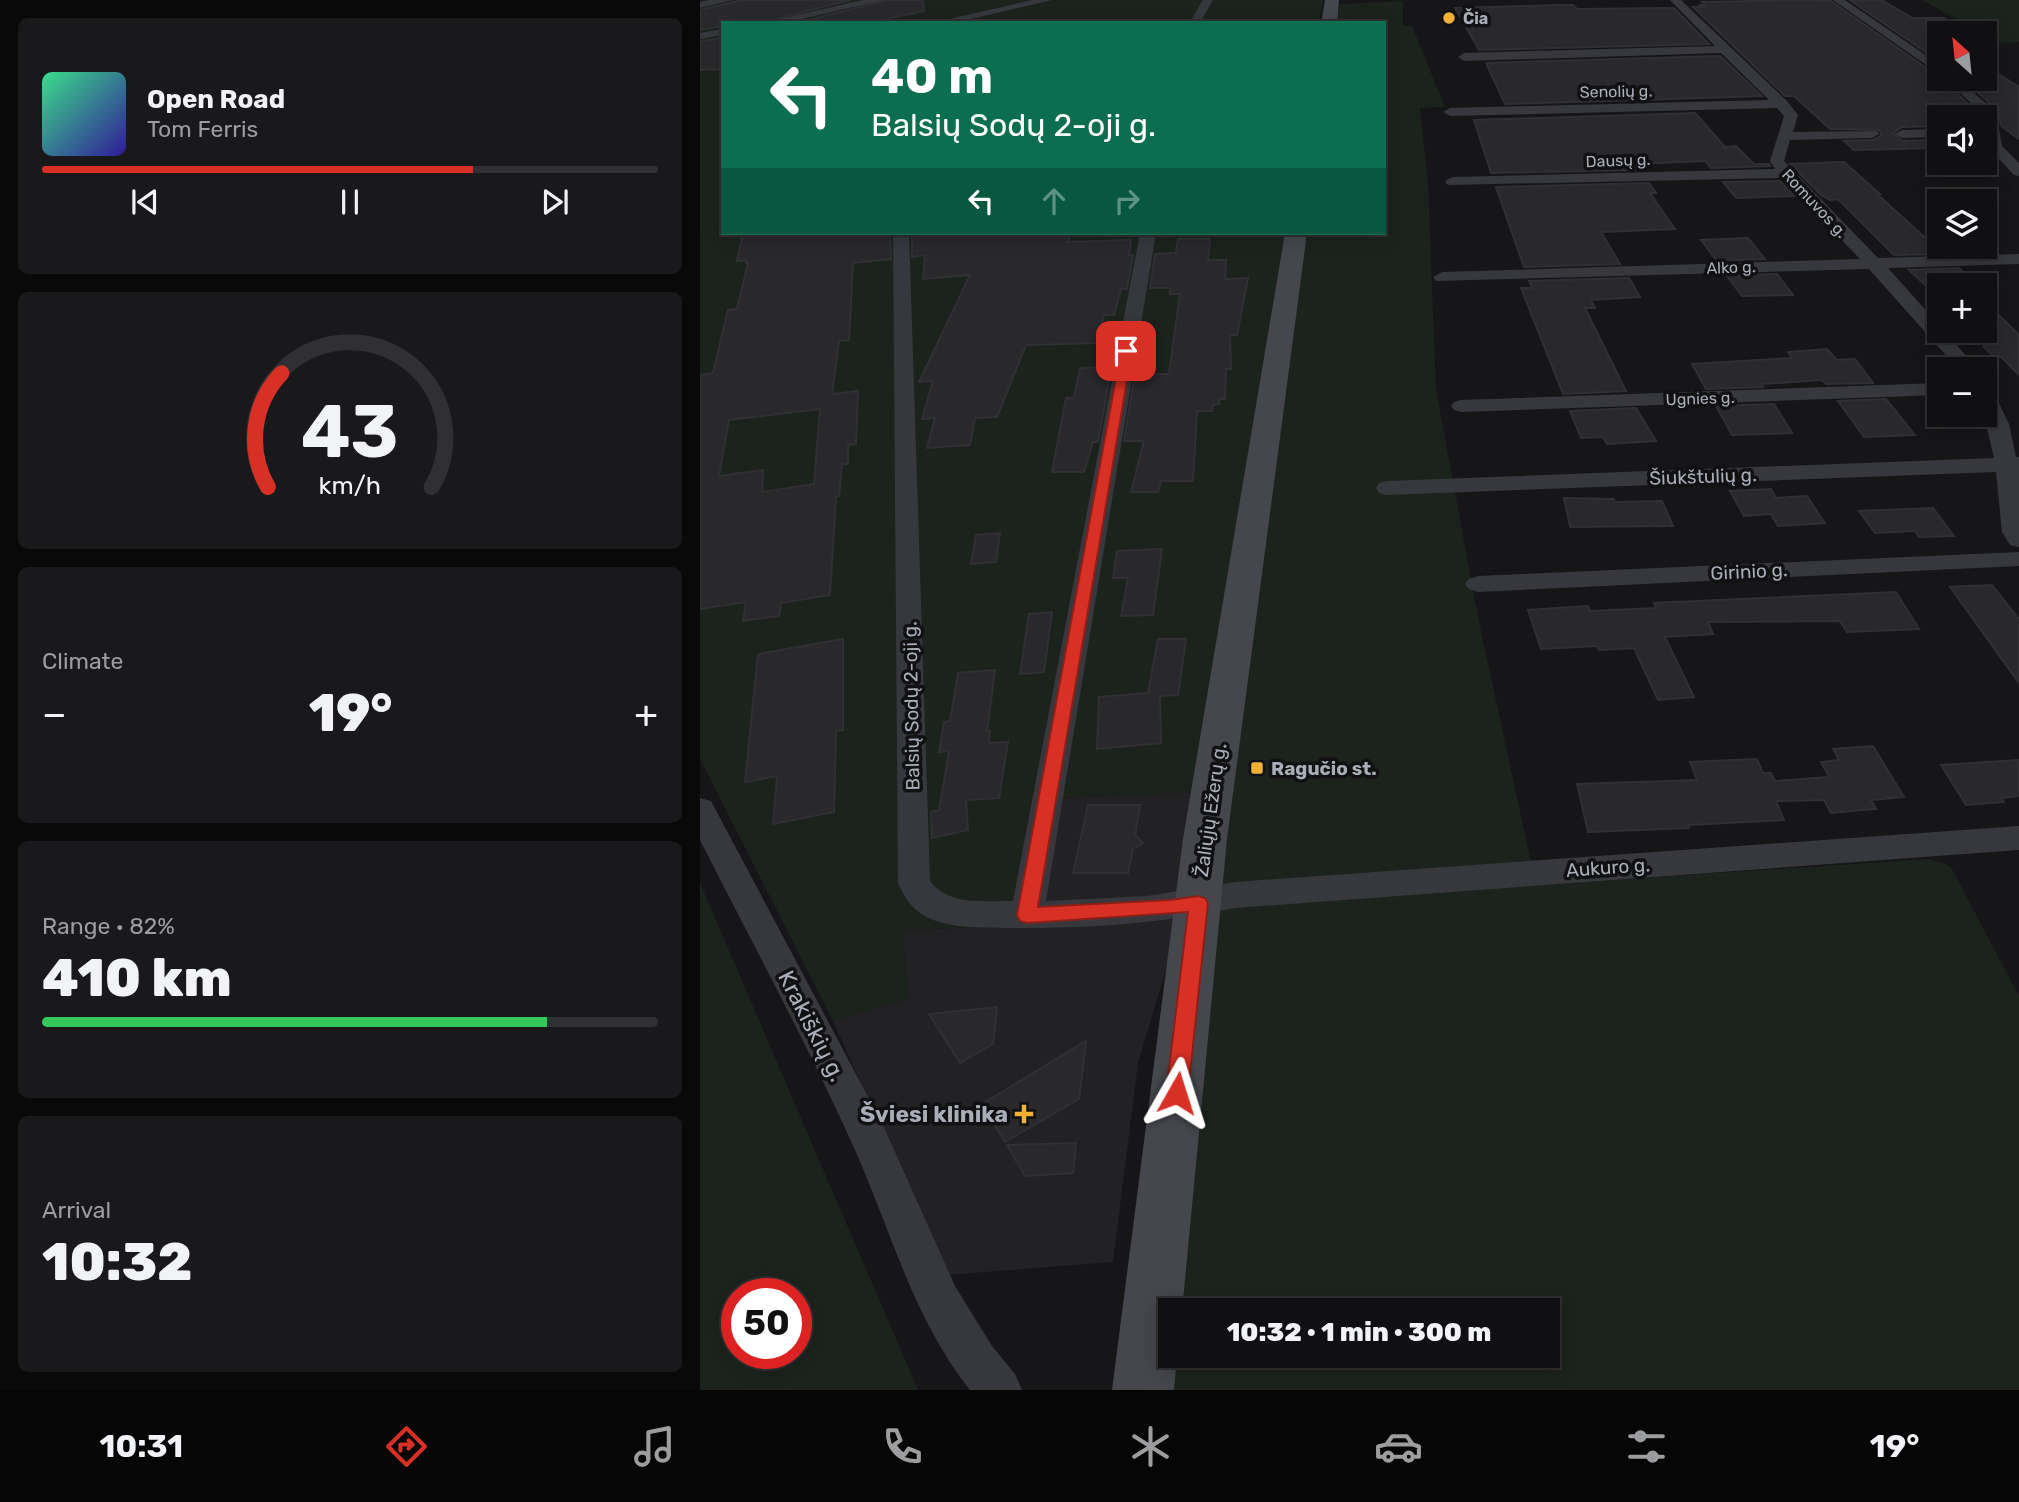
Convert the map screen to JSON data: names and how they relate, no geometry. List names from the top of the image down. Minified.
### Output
{"streets":{"main road":["Žaliųjų Ežerų g."],"street":["Senolių g.","Dausų g.","Romuvos g.","Alko g.","Ugnies g.","Šiukštulių g.","Girinio g.","Balsių Sodų 2-oji g.","Aukuro g.","Krakiškių g."]},"crossings":[["Senolių g.","Romuvos g."],["Dausų g.","Romuvos g."],["Romuvos g.","Alko g."],["Balsių Sodų 2-oji g.","Žaliųjų Ežerų g."],["Balsių Sodų 2-oji g.","Aukuro g."],["Žaliųjų Ežerų g.","Aukuro g."]],"places":{"other":["Čia"],"transit":["Ragučio st."],"health":["Šviesi klinika"]},"north":"top left","page":{"map_buttons":["+","−"],"turn":["40 m","Balsių Sodų 2-oji g."],"song":["Open Road","Tom Ferris"],"tile":["Climate",["Range · 82%","410 km"],["Arrival","10:32"]],"heat":["−","19°","+"],"limit":"50","trip":"10:32 · 1 min · 300 m","tabs":["10:31","19°"],"gauge":["43","km/h"]}}
